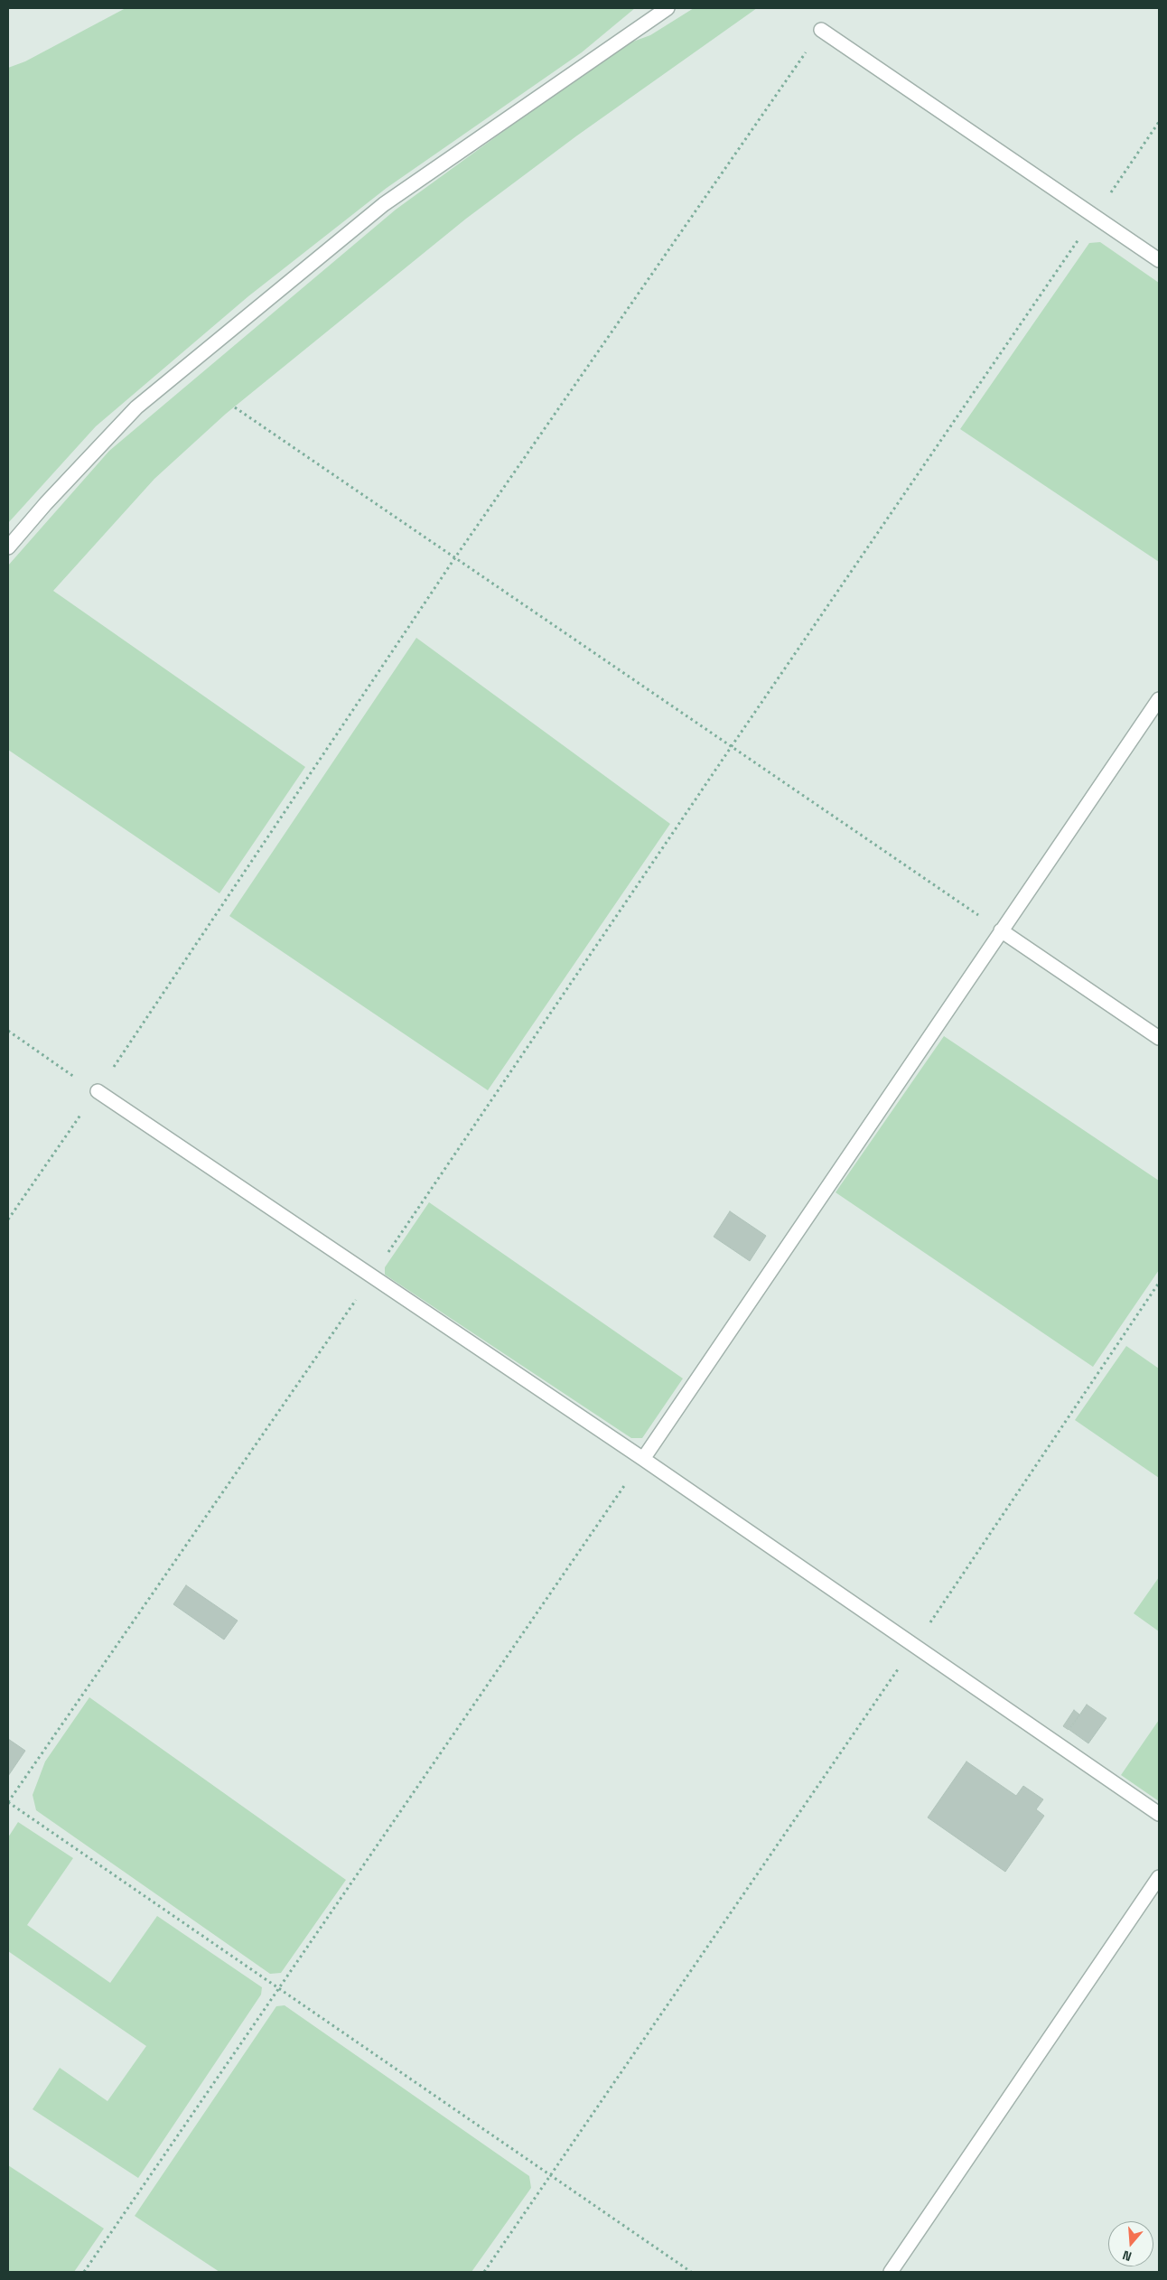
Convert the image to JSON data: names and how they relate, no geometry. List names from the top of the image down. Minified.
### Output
{"north":"bottom"}
